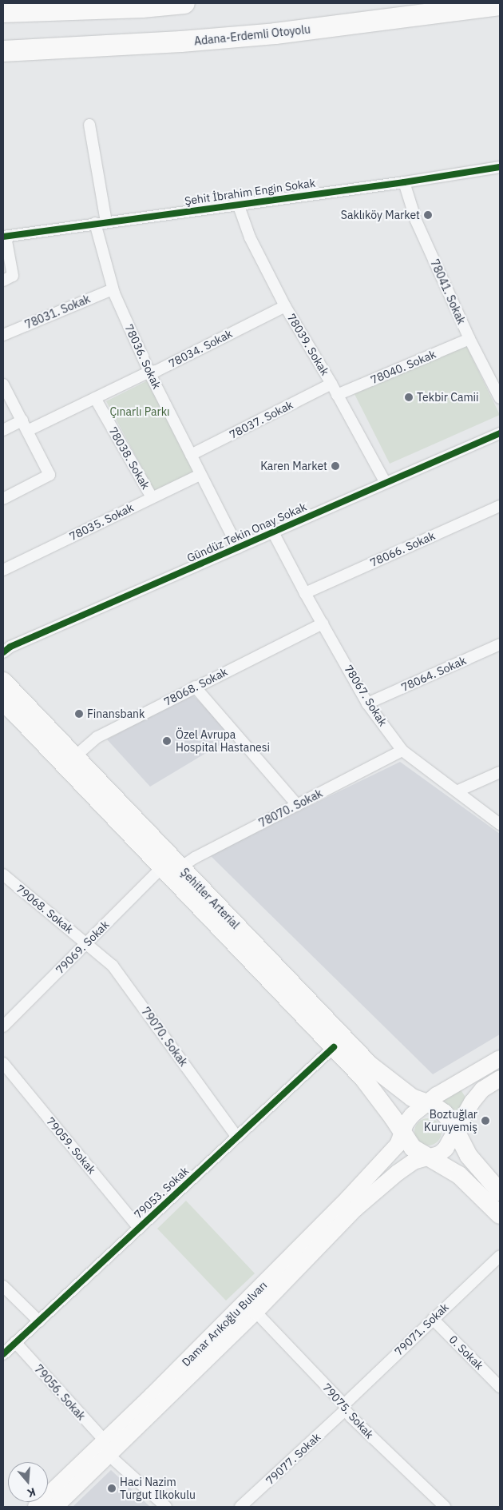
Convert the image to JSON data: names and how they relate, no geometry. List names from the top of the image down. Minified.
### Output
{"streets":{"highway":["Adana-Erdemli Otoyolu"],"main road":["Şehitler Arterial","Damar Arıkoğlu Bulvarı"],"street":["Şehit İbrahim Engin Sokak","78041. Sokak","78031. Sokak","78039. Sokak","78034. Sokak","78036. Sokak","78040. Sokak","78037. Sokak","78038. Sokak","78035. Sokak","Gündüz Tekin Onay Sokak","78066. Sokak","78064. Sokak","78068. Sokak","78067. Sokak","78070. Sokak","79068. Sokak","79069. Sokak","79070. Sokak","79059. Sokak","79053. Sokak","79071. Sokak","0. Sokak","79056. Sokak","79075. Sokak","79077. Sokak"]},"crossings":[["Şehit İbrahim Engin Sokak","78041. Sokak"],["Şehit İbrahim Engin Sokak","78039. Sokak"],["Şehit İbrahim Engin Sokak","78036. Sokak"],["78041. Sokak","78040. Sokak"],["78031. Sokak","78036. Sokak"],["78039. Sokak","78034. Sokak"],["78039. Sokak","78040. Sokak"],["78039. Sokak","78037. Sokak"],["78039. Sokak","Gündüz Tekin Onay Sokak"],["78034. Sokak","78036. Sokak"],["78034. Sokak","78038. Sokak"],["78036. Sokak","78037. Sokak"],["78036. Sokak","78035. Sokak"],["78036. Sokak","Gündüz Tekin Onay Sokak"],["78038. Sokak","78035. Sokak"],["Gündüz Tekin Onay Sokak","78067. Sokak"],["78066. Sokak","78067. Sokak"],["78064. Sokak","78067. Sokak"],["78068. Sokak","78067. Sokak"],["78068. Sokak","Şehitler Arterial"],["78067. Sokak","78070. Sokak"],["78070. Sokak","Şehitler Arterial"],["Şehitler Arterial","79069. Sokak"],["Şehitler Arterial","79053. Sokak"],["Şehitler Arterial","Damar Arıkoğlu Bulvarı"],["79068. Sokak","79069. Sokak"],["79068. Sokak","79070. Sokak"],["79069. Sokak","79070. Sokak"],["79070. Sokak","79053. Sokak"],["79059. Sokak","79053. Sokak"],["79053. Sokak","79056. Sokak"],["Damar Arıkoğlu Bulvarı","79056. Sokak"],["Damar Arıkoğlu Bulvarı","79075. Sokak"],["79071. Sokak","0. Sokak"],["79071. Sokak","79075. Sokak"],["79071. Sokak","79077. Sokak"],["79075. Sokak","79077. Sokak"]],"parks":["Çınarlı Parkı"],"places":["Saklıköy Market","Tekbir Camii","Karen Market","Finansbank","Özel Avrupa Hospital Hastanesi","Boztuğlar Kuruyemiş","Haci Nazim Turgut Ilkokulu"],"north":"bottom"}
